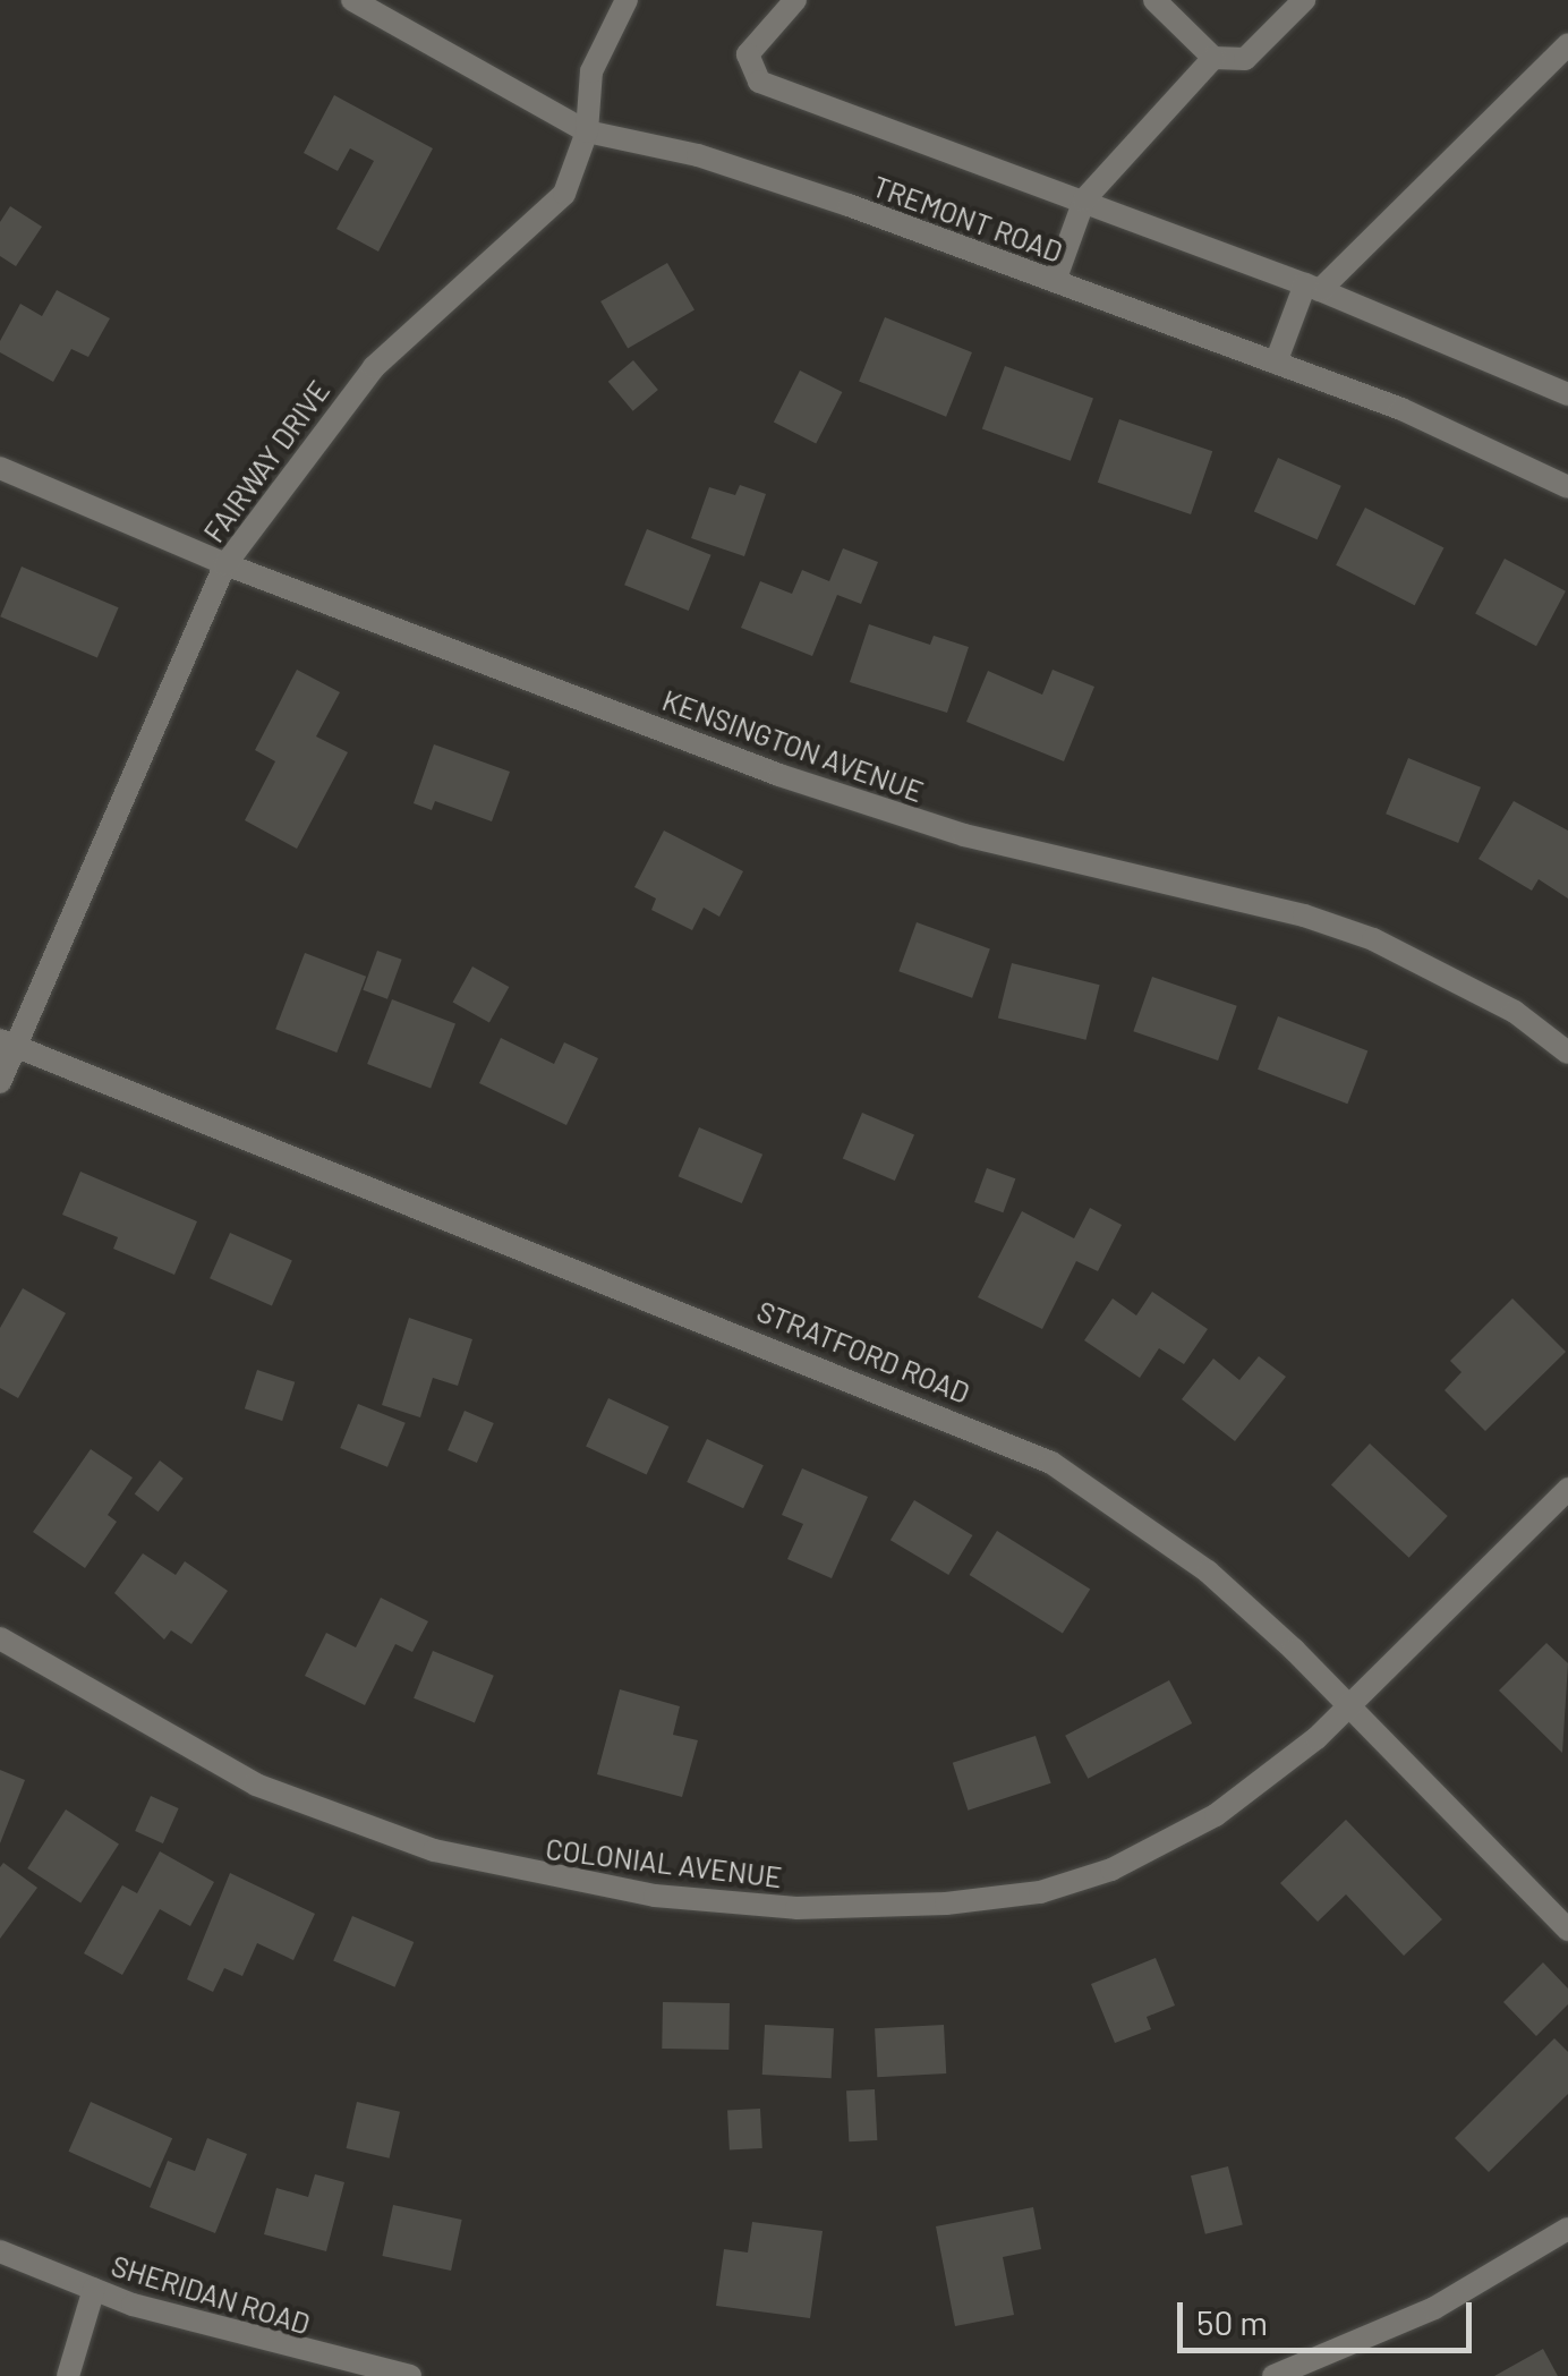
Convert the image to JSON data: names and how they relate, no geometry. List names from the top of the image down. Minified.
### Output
{"streets":{"street":["TREMONT ROAD","FAIRWAY DRIVE","KENSINGTON AVENUE","STRATFORD ROAD","COLONIAL AVENUE","SHERIDAN ROAD"]},"crossings":[["TREMONT ROAD","FAIRWAY DRIVE"],["FAIRWAY DRIVE","KENSINGTON AVENUE"],["FAIRWAY DRIVE","STRATFORD ROAD"],["STRATFORD ROAD","COLONIAL AVENUE"]],"scale_bar":"50 m"}
